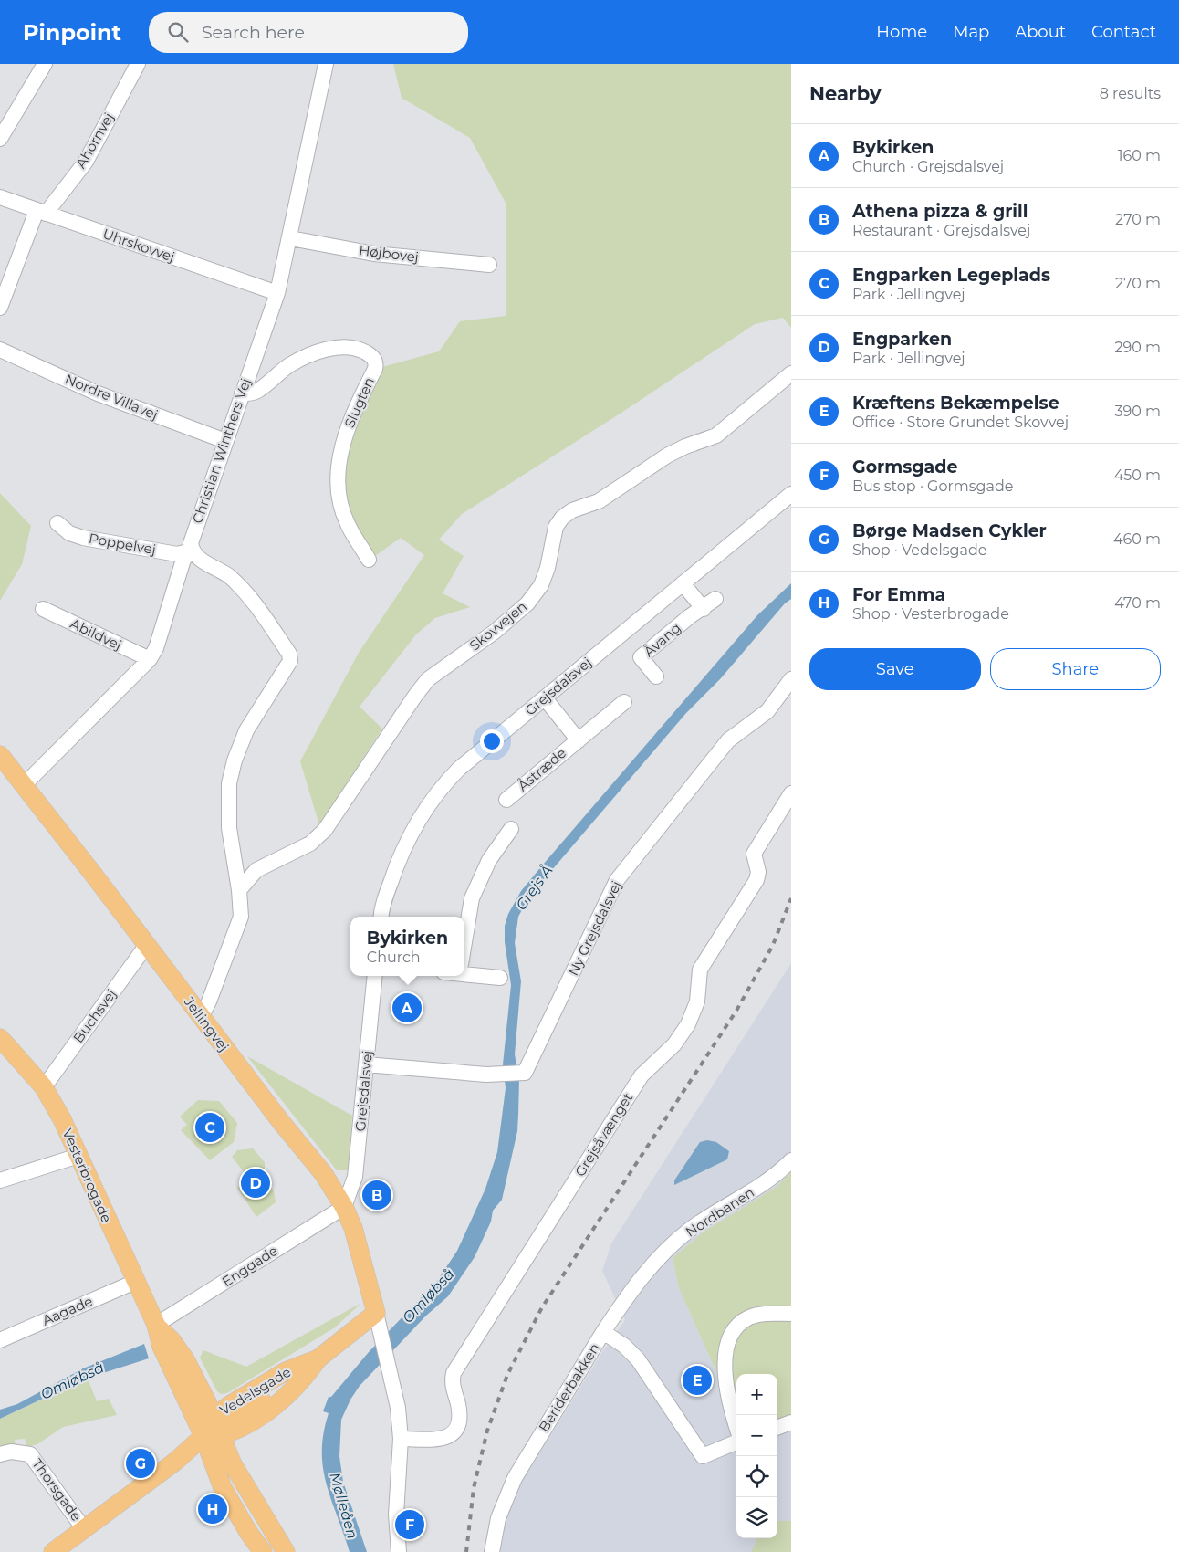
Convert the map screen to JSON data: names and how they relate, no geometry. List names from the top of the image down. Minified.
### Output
{"streets":{"main road":["Jellingvej","Vesterbrogade","Vedelsgade"],"street":["Ahornvej","Uhrskovvej","Højbovej","Nordre Villavej","Slugten","Christian Winthers Vej","Poppelvej","Skovvejen","Abildvej","Åvang","Grejsdalsvej","Åstræde","Ny Grejsdalsvej","Buchsvej","Grejsåvænget","Nordbanen","Enggade","Aagade","Beriderbakken","Thorsgade"]},"crossings":[["Ahornvej","Uhrskovvej"],["Uhrskovvej","Christian Winthers Vej"],["Højbovej","Christian Winthers Vej"],["Nordre Villavej","Christian Winthers Vej"],["Slugten","Christian Winthers Vej"],["Christian Winthers Vej","Poppelvej"],["Christian Winthers Vej","Abildvej"],["Christian Winthers Vej","Jellingvej"],["Åvang","Grejsdalsvej"],["Grejsdalsvej","Åstræde"],["Grejsdalsvej","Ny Grejsdalsvej"],["Grejsdalsvej","Jellingvej"],["Grejsdalsvej","Enggade"],["Buchsvej","Jellingvej"],["Buchsvej","Vesterbrogade"],["Jellingvej","Enggade"],["Jellingvej","Vedelsgade"],["Vesterbrogade","Enggade"],["Vesterbrogade","Aagade"],["Vesterbrogade","Vedelsgade"],["Nordbanen","Beriderbakken"],["Vedelsgade","Thorsgade"]],"water":["Grejs Å","Omløbså","Mølleåen"],"page":{"header":"Pinpoint","search":"Search here","nav":["Home","Map","About","Contact"],"heading":["Nearby","8 results"],"list":[{"mark":"A","name":"Bykirken","note":"Church · Grejsdalsvej","value":"160 m"},{"mark":"B","name":"Athena pizza & grill","note":"Restaurant · Grejsdalsvej","value":"270 m"},{"mark":"C","name":"Engparken Legeplads","note":"Park · Jellingvej","value":"270 m"},{"mark":"D","name":"Engparken","note":"Park · Jellingvej","value":"290 m"},{"mark":"E","name":"Kræftens Bekæmpelse","note":"Office · Store Grundet Skovvej","value":"390 m"},{"mark":"F","name":"Gormsgade","note":"Bus stop · Gormsgade","value":"450 m"},{"mark":"G","name":"Børge Madsen Cykler","note":"Shop · Vedelsgade","value":"460 m"},{"mark":"H","name":"For Emma","note":"Shop · Vesterbrogade","value":"470 m"}],"buttons":["Save","Share"],"popup":["Bykirken","Church"],"pins":["A","C","D","B","E","G","H","F"],"map_buttons":["+","−"]}}
